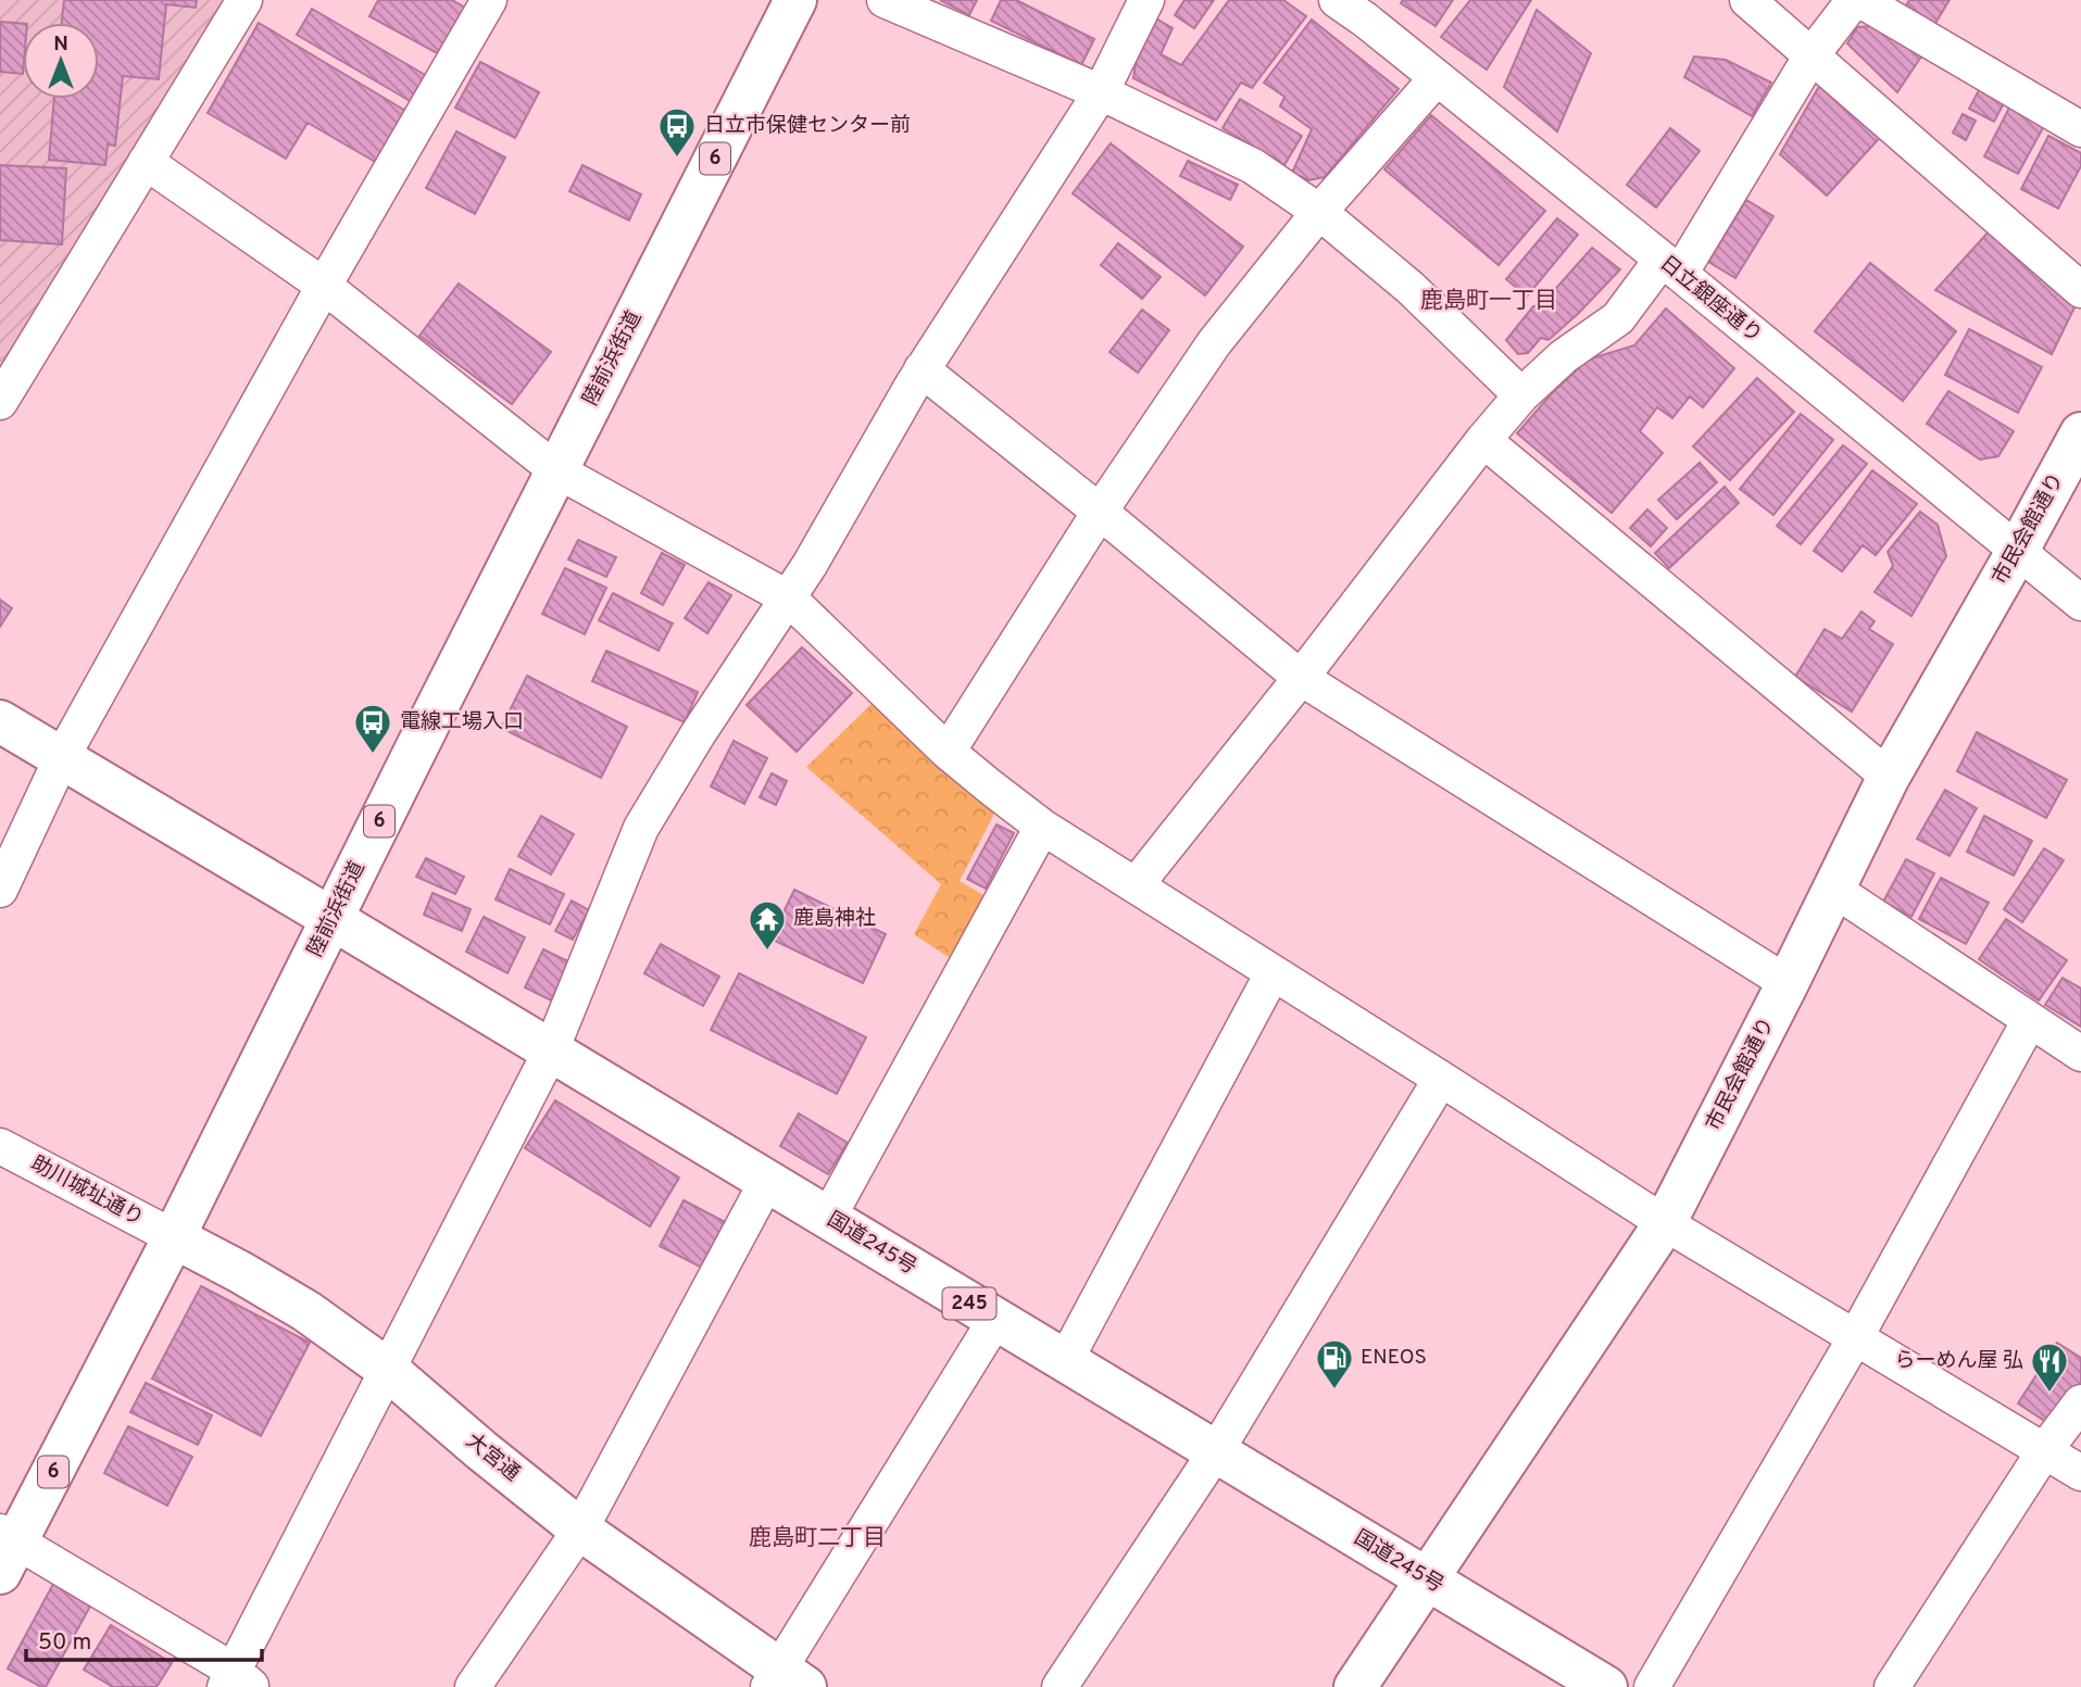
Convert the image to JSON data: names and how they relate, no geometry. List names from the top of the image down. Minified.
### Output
{"streets":{"main road":["6","陸前浜街道","市民会館通り","国道245号","245","大宮通"],"street":["日立銀座通り","助川城址通り"]},"crossings":[["日立銀座通り","市民会館通り"],["陸前浜街道","助川城址通り"],["陸前浜街道","国道245号"],["陸前浜街道","大宮通"],["市民会館通り","国道245号"],["助川城址通り","大宮通"]],"districts":["鹿島町一丁目","鹿島町二丁目"],"places":{"bus stop":["日立市保健センター前","電線工場入口"],"temple":["鹿島神社"],"fuel station":["ENEOS"],"restaurant":["らーめん屋 弘"]},"scale_bar":"50 m","north":"top"}
